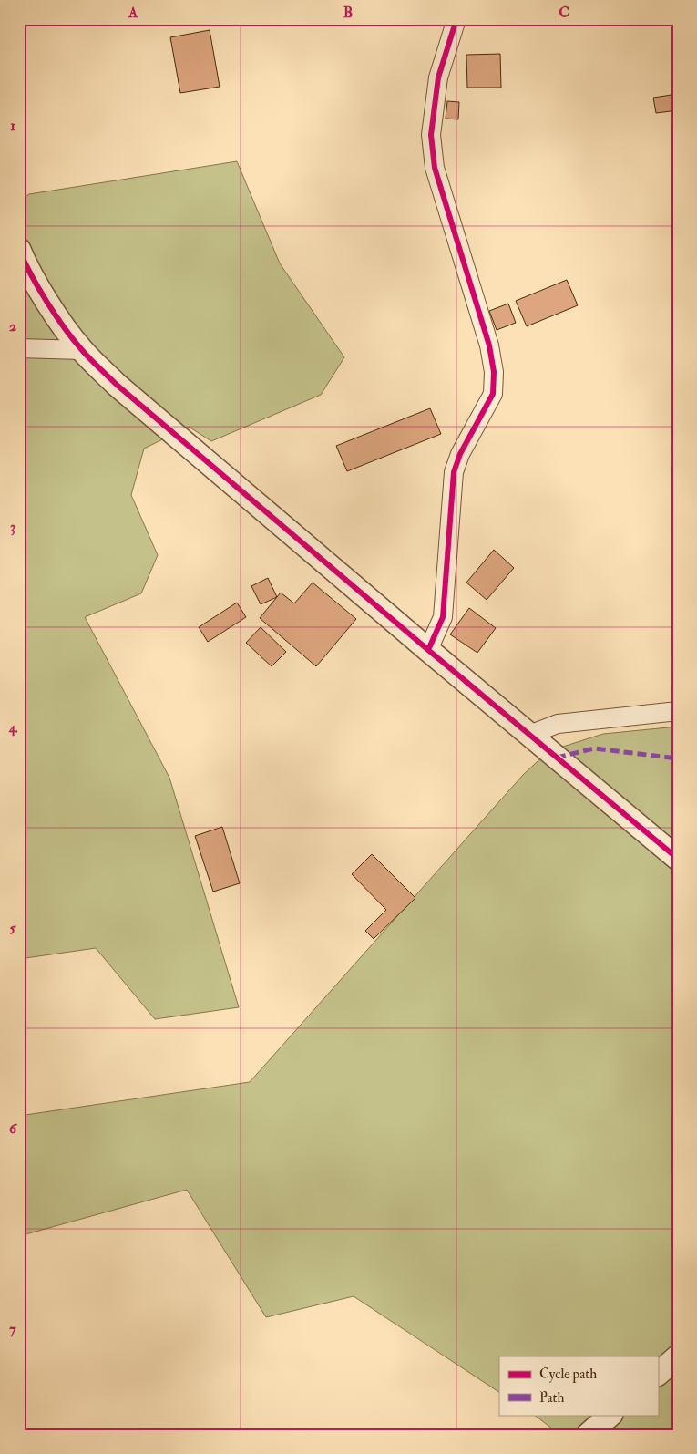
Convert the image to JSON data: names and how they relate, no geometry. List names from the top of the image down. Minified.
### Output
{"legend":["Cycle path","Path"],"grid":{"columns":["A","B","C"],"rows":["1","2","3","4","5","6","7"]}}
